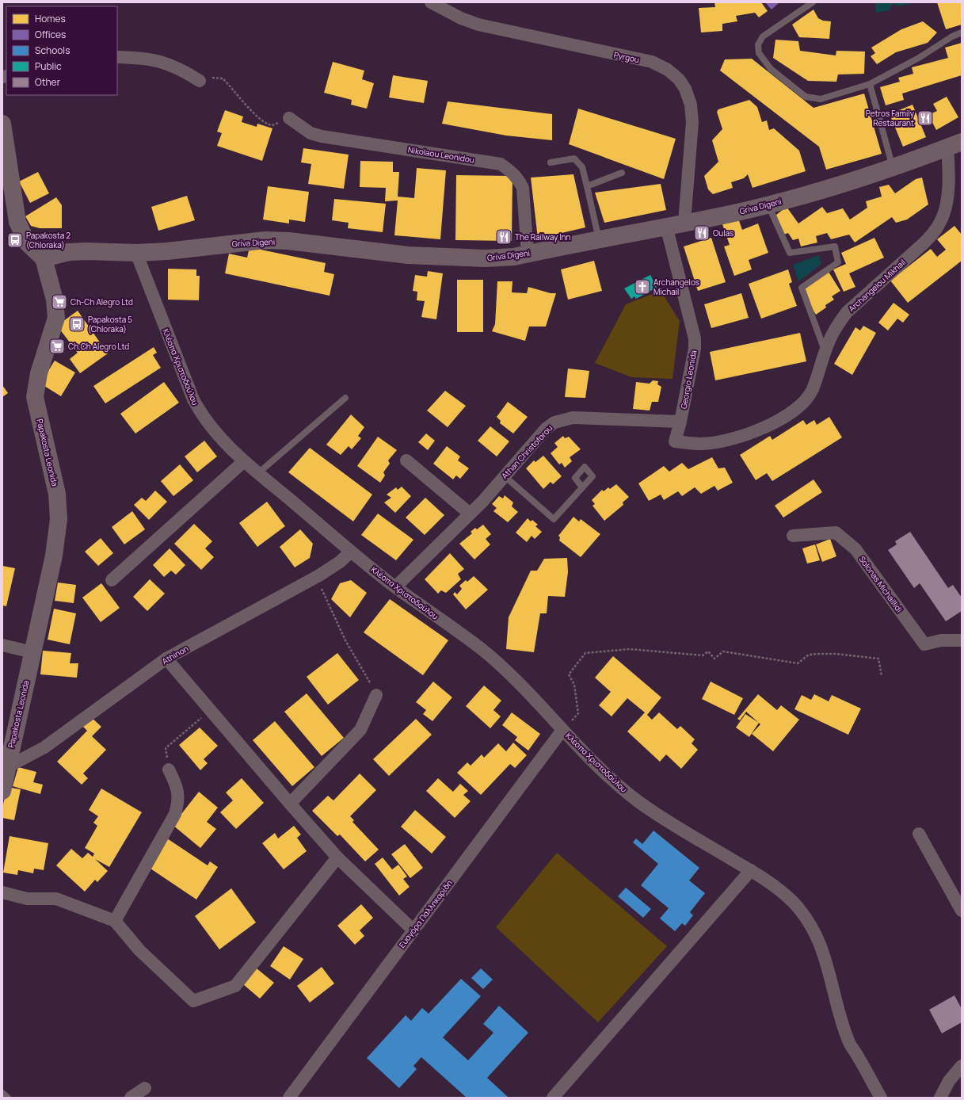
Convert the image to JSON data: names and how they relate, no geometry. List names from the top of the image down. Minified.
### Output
{"streets":{"main road":["Griva Digeni","Papakosta Leonida"],"street":["Pyrgou","Nikolaou Leonidou","Archangelou Mikhail","Κλέοπα Χριστοδούλου","Georgio Leonida","Athan Christoforou","Solonas Michaillidi","Athinon","Ευαγόρα Παλληκαρίδη"]},"crossings":[["Pyrgou","Griva Digeni"],["Nikolaou Leonidou","Griva Digeni"],["Griva Digeni","Archangelou Mikhail"],["Griva Digeni","Κλέοπα Χριστοδούλου"],["Griva Digeni","Georgio Leonida"],["Griva Digeni","Papakosta Leonida"],["Archangelou Mikhail","Georgio Leonida"],["Archangelou Mikhail","Athan Christoforou"],["Κλέοπα Χριστοδούλου","Athan Christoforou"],["Κλέοπα Χριστοδούλου","Athinon"],["Κλέοπα Χριστοδούλου","Ευαγόρα Παλληκαρίδη"],["Georgio Leonida","Athan Christoforou"],["Papakosta Leonida","Athinon"]],"places":{"restaurant":["Petros Family Restaurant","Oulas","The Railway Inn"],"bus stop":["Papakosta 2 (Chloraka)","Papakosta 5 (Chloraka)"],"church":["Archangelos Michail"],"supermarket":["Ch-Ch Alegro Ltd","Ch.Ch Alegro Ltd"]},"legend":["Homes","Offices","Schools","Public","Other"]}
